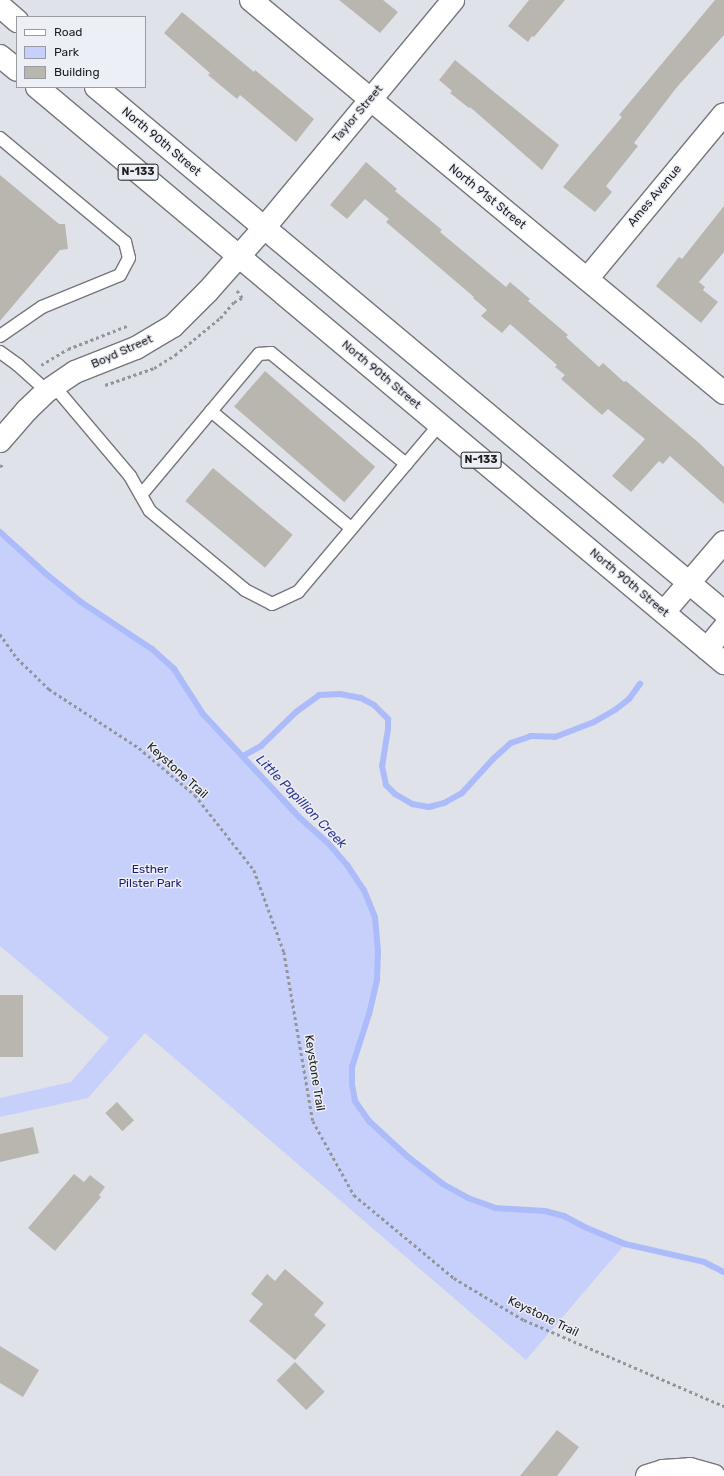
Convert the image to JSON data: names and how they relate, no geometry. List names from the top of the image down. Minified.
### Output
{"streets":{"main road":["Taylor Street","North 90th Street","N-133","Ames Avenue","North 91st Street","Boyd Street"],"path":["Keystone Trail"]},"crossings":[["Taylor Street","North 90th Street"],["Taylor Street","North 91st Street"],["Taylor Street","Boyd Street"],["North 90th Street","Boyd Street"],["Ames Avenue","North 91st Street"]],"water":["Little Papillion Creek"],"parks":["Esther Pilster Park"],"legend":["Road","Park","Building"]}
